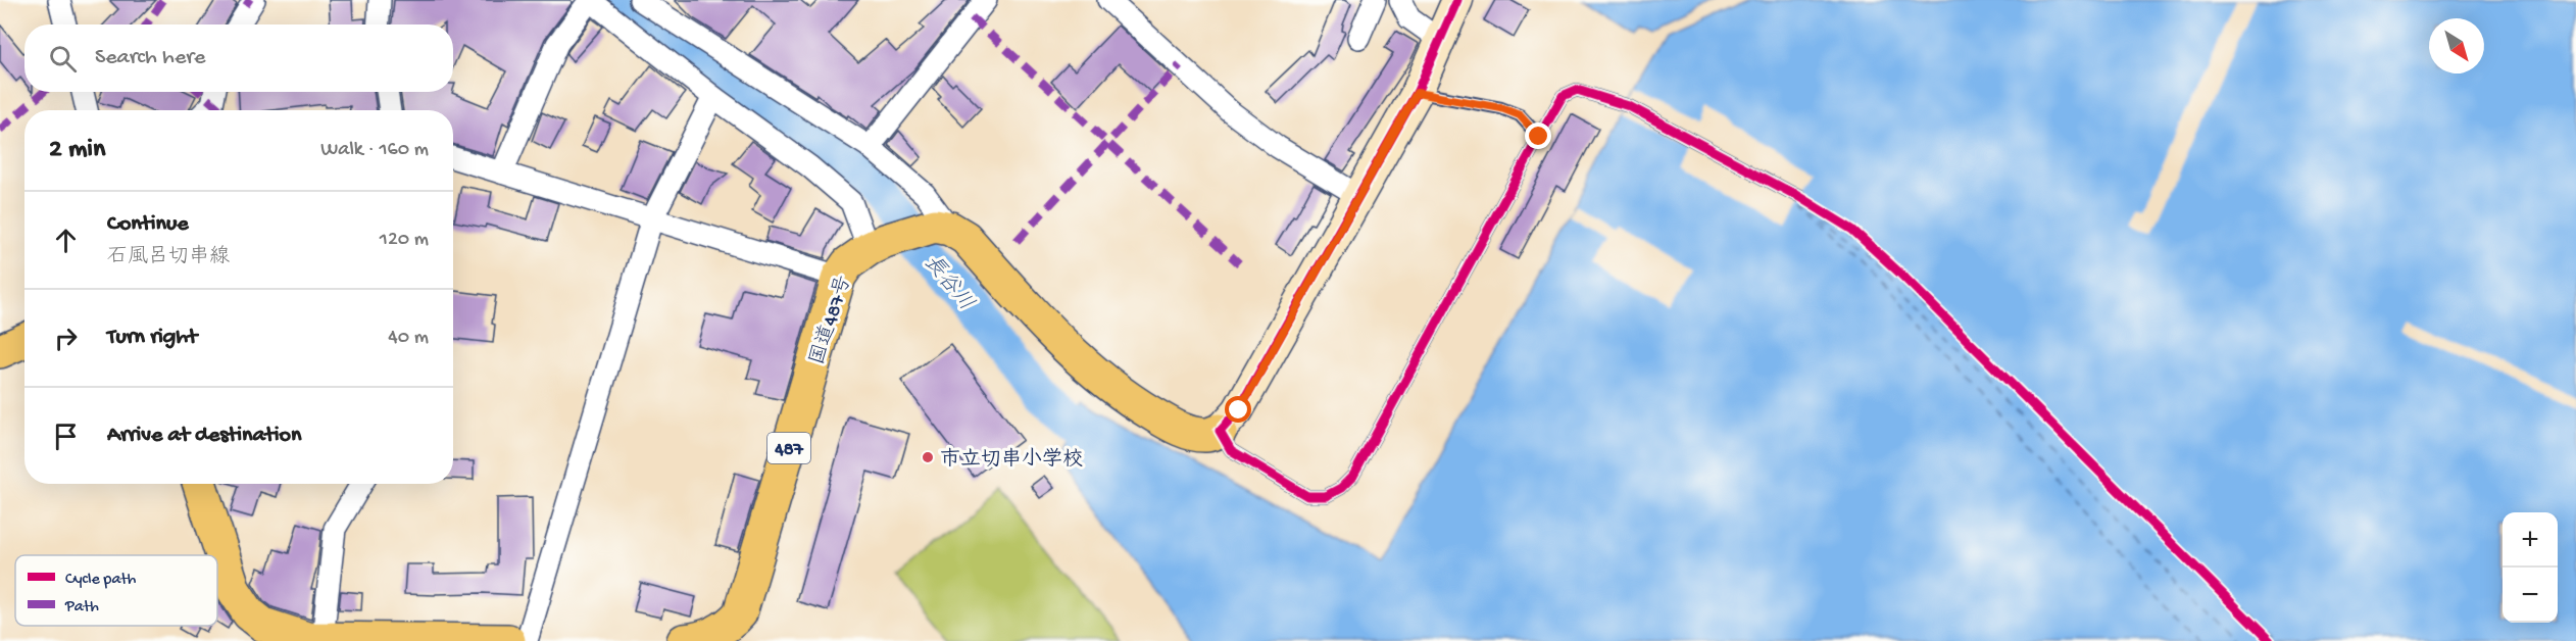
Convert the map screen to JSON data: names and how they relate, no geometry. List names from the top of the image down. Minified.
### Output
{"streets":{"highway":["国道487号","487"]},"water":["長谷川"],"places":["市立切串小学校"],"legend":["Cycle path","Path"],"north":"bottom right","page":{"search":"Search here","heading":["2 min","Walk · 160 m"],"list":[["Continue","石風呂切串線","120 m"],["Turn right","40 m"],"Arrive at destination"],"map_buttons":["+","−"]}}
